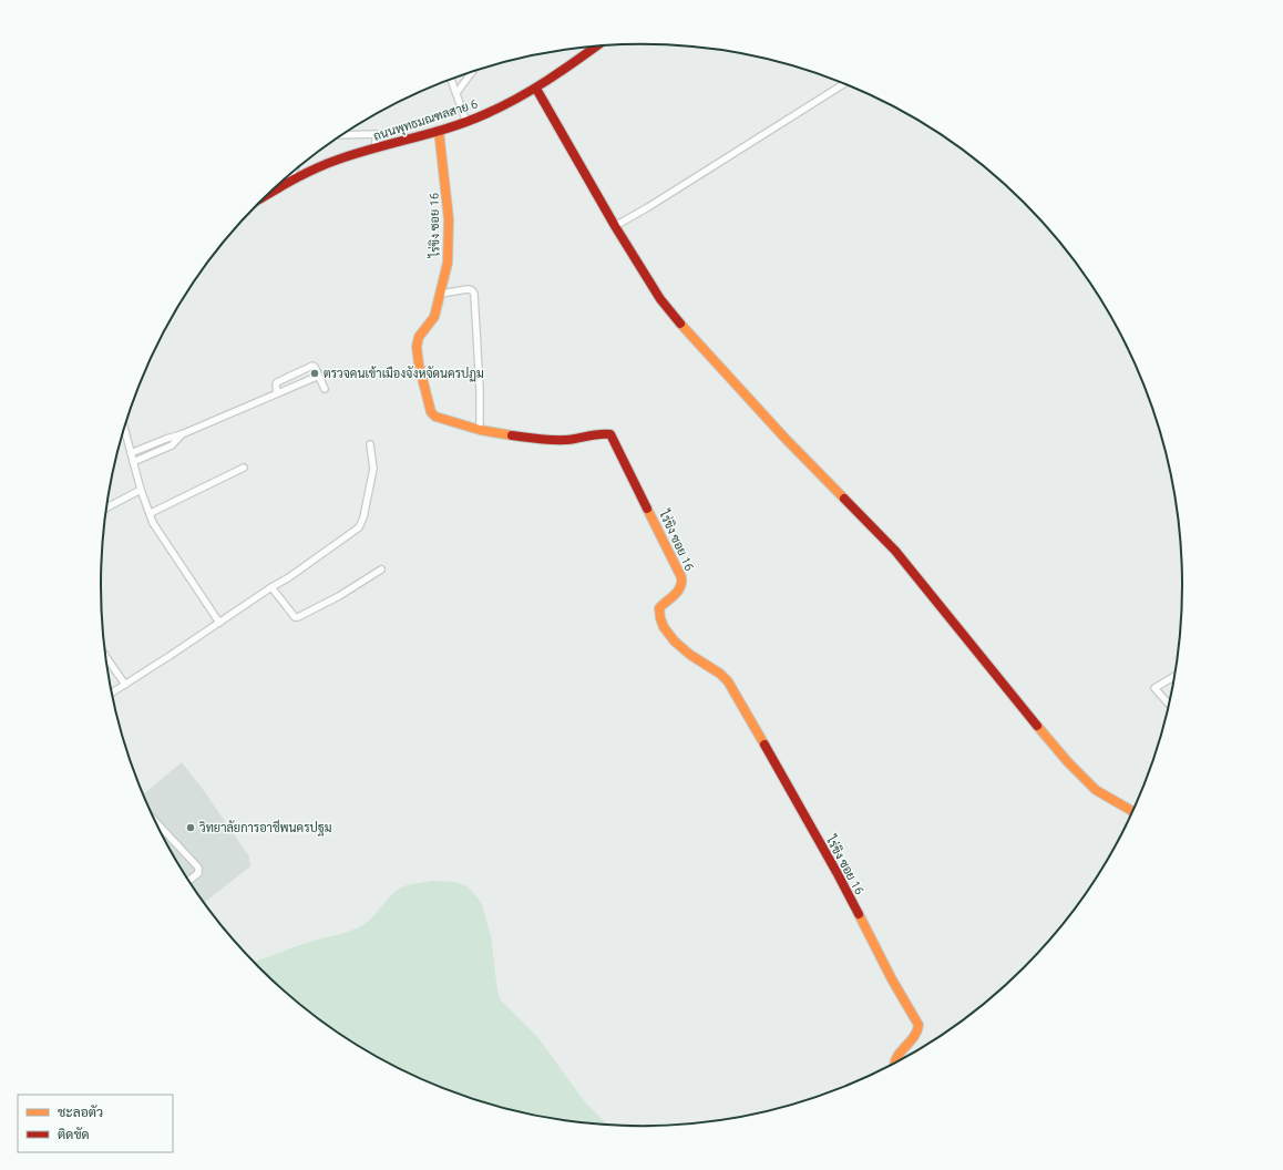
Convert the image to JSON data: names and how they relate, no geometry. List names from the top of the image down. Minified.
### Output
{"streets":{"street":["ถนนพุทธมณฑลสาย 6","ไร่ขิง ซอย 16"]},"crossings":[["ถนนพุทธมณฑลสาย 6","ไร่ขิง ซอย 16"]],"places":["ตรวจคนเข้าเมืองจังหจัดนครปฏม","วิทยาลัยการอาชีพนครปฐม"],"legend":["ชะลอตัว","ติดขัด"]}
